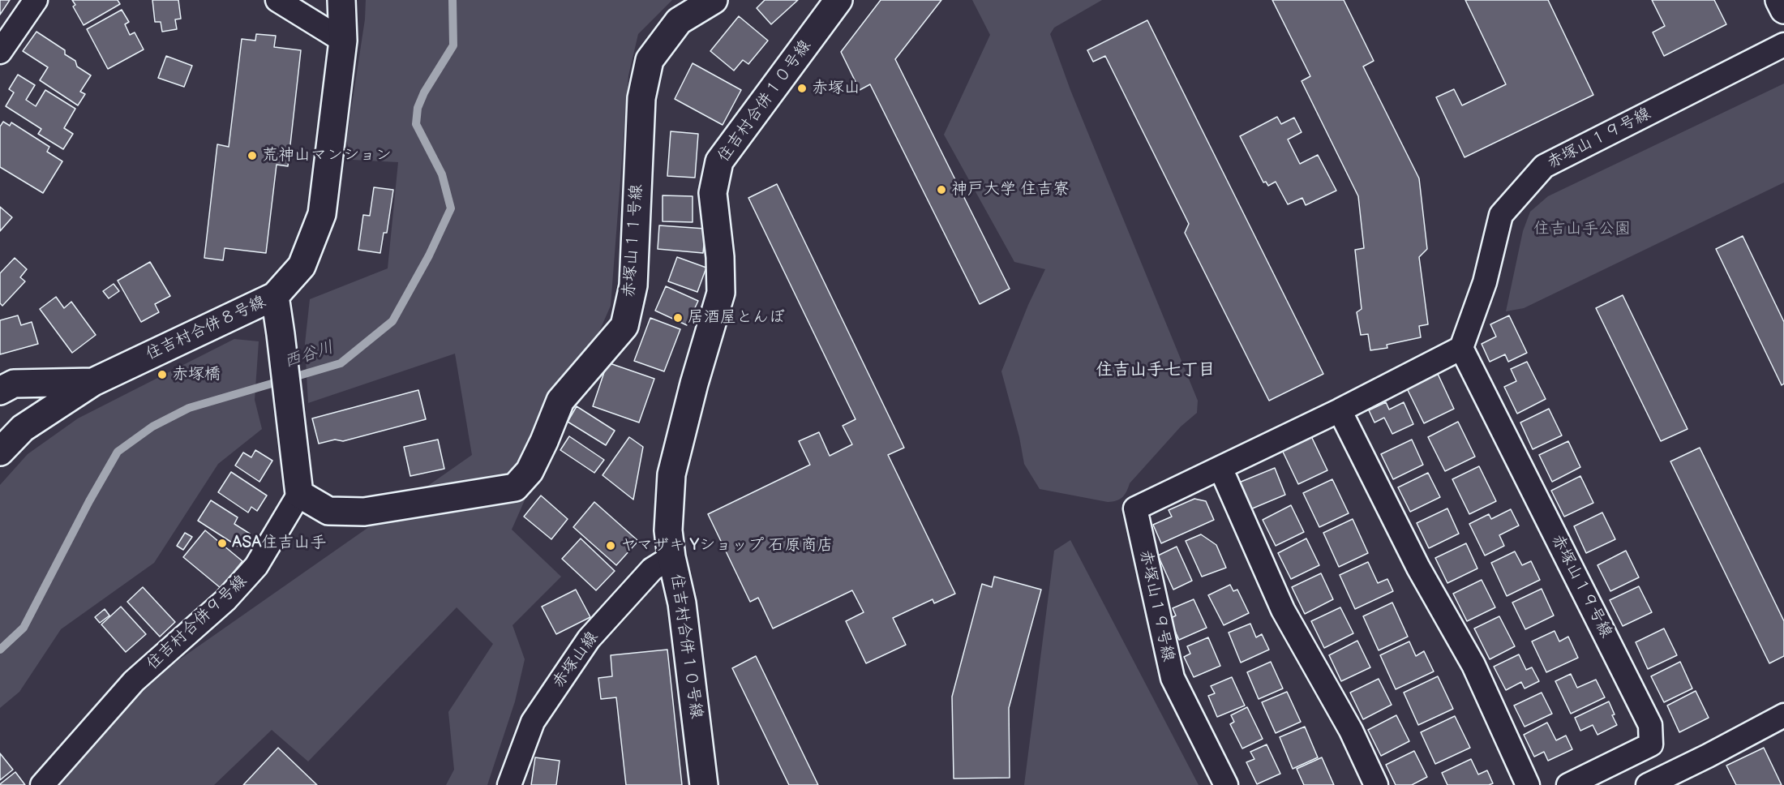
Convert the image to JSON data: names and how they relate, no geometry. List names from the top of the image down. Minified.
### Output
{"streets":{"street":["住吉村合併１０号線","赤塚山１９号線","赤塚山１１号線","住吉村合併８号線","住吉村合併９号線","赤塚山線"]},"crossings":[["住吉村合併１０号線","赤塚山線"],["赤塚山１１号線","住吉村合併９号線"]],"districts":["住吉山手七丁目"],"water":["西谷川"],"parks":["住吉山手公園"],"places":["赤塚山","荒神山マンション","神戸大学 住吉寮","居酒屋とんぼ","赤塚橋","ASA住吉山手","ヤマザキ Yショップ 石原商店"]}
